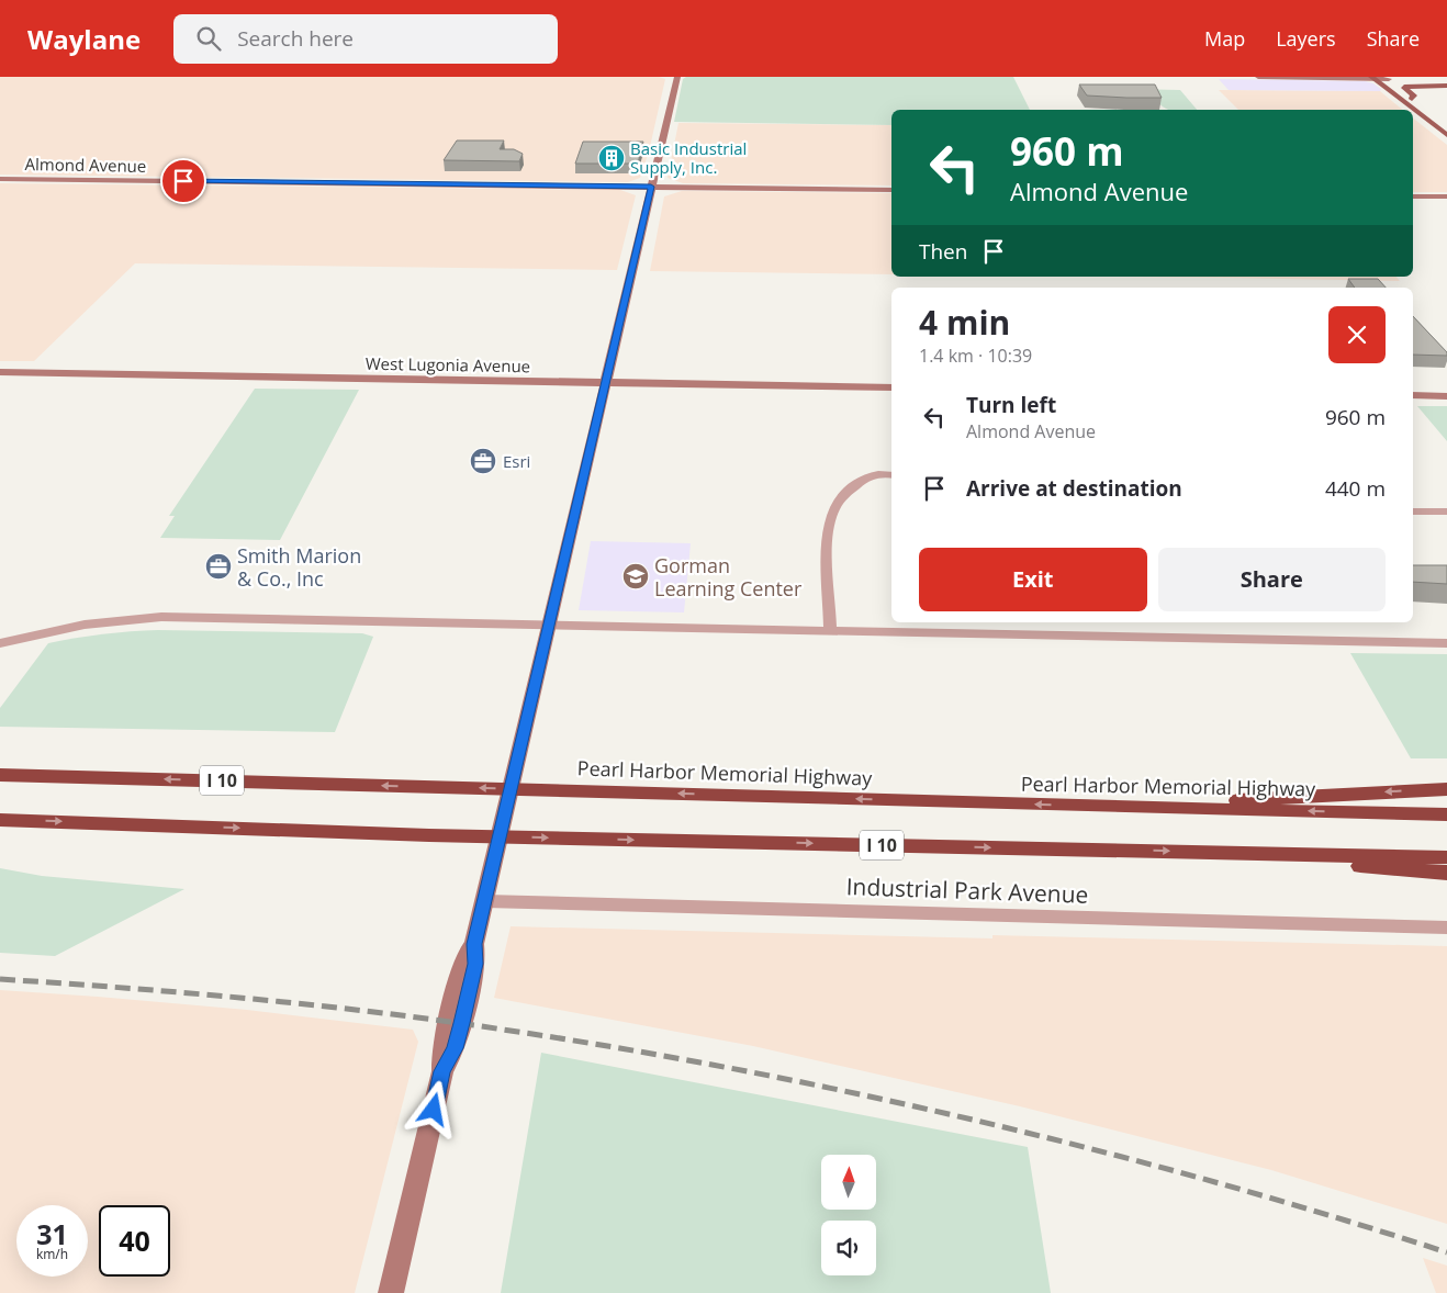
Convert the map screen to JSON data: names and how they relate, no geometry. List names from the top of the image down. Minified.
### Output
{"streets":{"highway":["Pearl Harbor Memorial Highway","I 10"],"street":["Almond Avenue","West Lugonia Avenue","Industrial Park Avenue"]},"places":{"building":["Basic Industrial Supply, Inc."],"office":["Esri","Smith Marion & Co., Inc"],"school or university":["Gorman Learning Center"]},"north":"top","page":{"header":"Waylane","search":"Search here","nav":["Map","Layers","Share"],"turn":["960 m","Almond Avenue"],"then":"Then","heading":["4 min","1.4 km · 10:39"],"list":[{"name":"Turn left","note":"Almond Avenue","value":"960 m"},{"name":"Arrive at destination","value":"440 m"}],"buttons":["Exit","Share"],"speed":"31 km/h","limit":"40"}}
